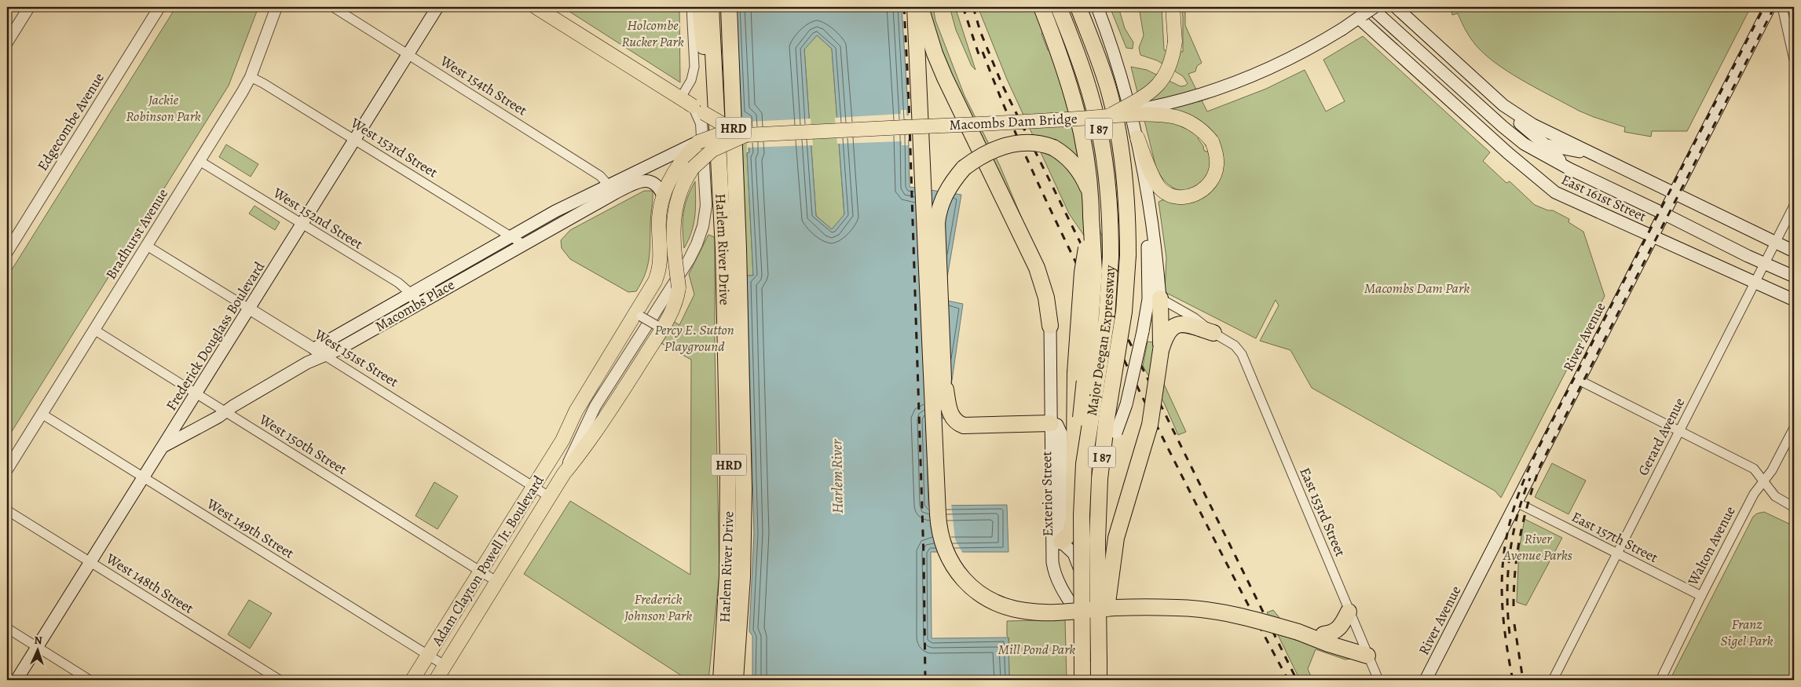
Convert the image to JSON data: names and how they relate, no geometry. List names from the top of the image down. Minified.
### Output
{"streets":{"highway":["HRD","I 87","Harlem River Drive","Major Deegan Expressway"],"main road":["Macombs Dam Bridge","East 161st Street","Macombs Place","Frederick Douglass Boulevard","River Avenue","Exterior Street","Adam Clayton Powell Jr. Boulevard"],"street":["West 154th Street","Edgecombe Avenue","West 153rd Street","West 152nd Street","Bradhurst Avenue","West 151st Street","Gerard Avenue","West 150th Street","East 153rd Street","West 149th Street","East 157th Street","Walton Avenue","West 148th Street"]},"crossings":[["West 154th Street","Macombs Place"],["West 154th Street","Frederick Douglass Boulevard"],["Macombs Dam Bridge","East 161st Street"],["Macombs Dam Bridge","Macombs Place"],["Macombs Dam Bridge","Adam Clayton Powell Jr. Boulevard"],["West 153rd Street","Bradhurst Avenue"],["West 153rd Street","Macombs Place"],["West 153rd Street","Frederick Douglass Boulevard"],["East 161st Street","River Avenue"],["East 161st Street","Gerard Avenue"],["West 152nd Street","Bradhurst Avenue"],["West 152nd Street","Macombs Place"],["West 152nd Street","Frederick Douglass Boulevard"],["Bradhurst Avenue","West 151st Street"],["Bradhurst Avenue","West 150th Street"],["Bradhurst Avenue","West 149th Street"],["Macombs Place","Frederick Douglass Boulevard"],["Macombs Place","West 151st Street"],["Macombs Place","West 150th Street"],["Macombs Place","Adam Clayton Powell Jr. Boulevard"],["Frederick Douglass Boulevard","West 151st Street"],["Frederick Douglass Boulevard","West 150th Street"],["Frederick Douglass Boulevard","West 149th Street"],["Frederick Douglass Boulevard","West 148th Street"],["River Avenue","East 157th Street"],["West 151st Street","Adam Clayton Powell Jr. Boulevard"],["Gerard Avenue","East 157th Street"],["West 150th Street","Adam Clayton Powell Jr. Boulevard"],["West 149th Street","Adam Clayton Powell Jr. Boulevard"],["East 157th Street","Walton Avenue"]],"water":["Harlem River"],"parks":["Holcombe Rucker Park","Jackie Robinson Park","Macombs Dam Park","Percy E. Sutton Playground","River Avenue Parks","Frederick Johnson Park","Franz Sigel Park","Mill Pond Park"],"north":"top"}
